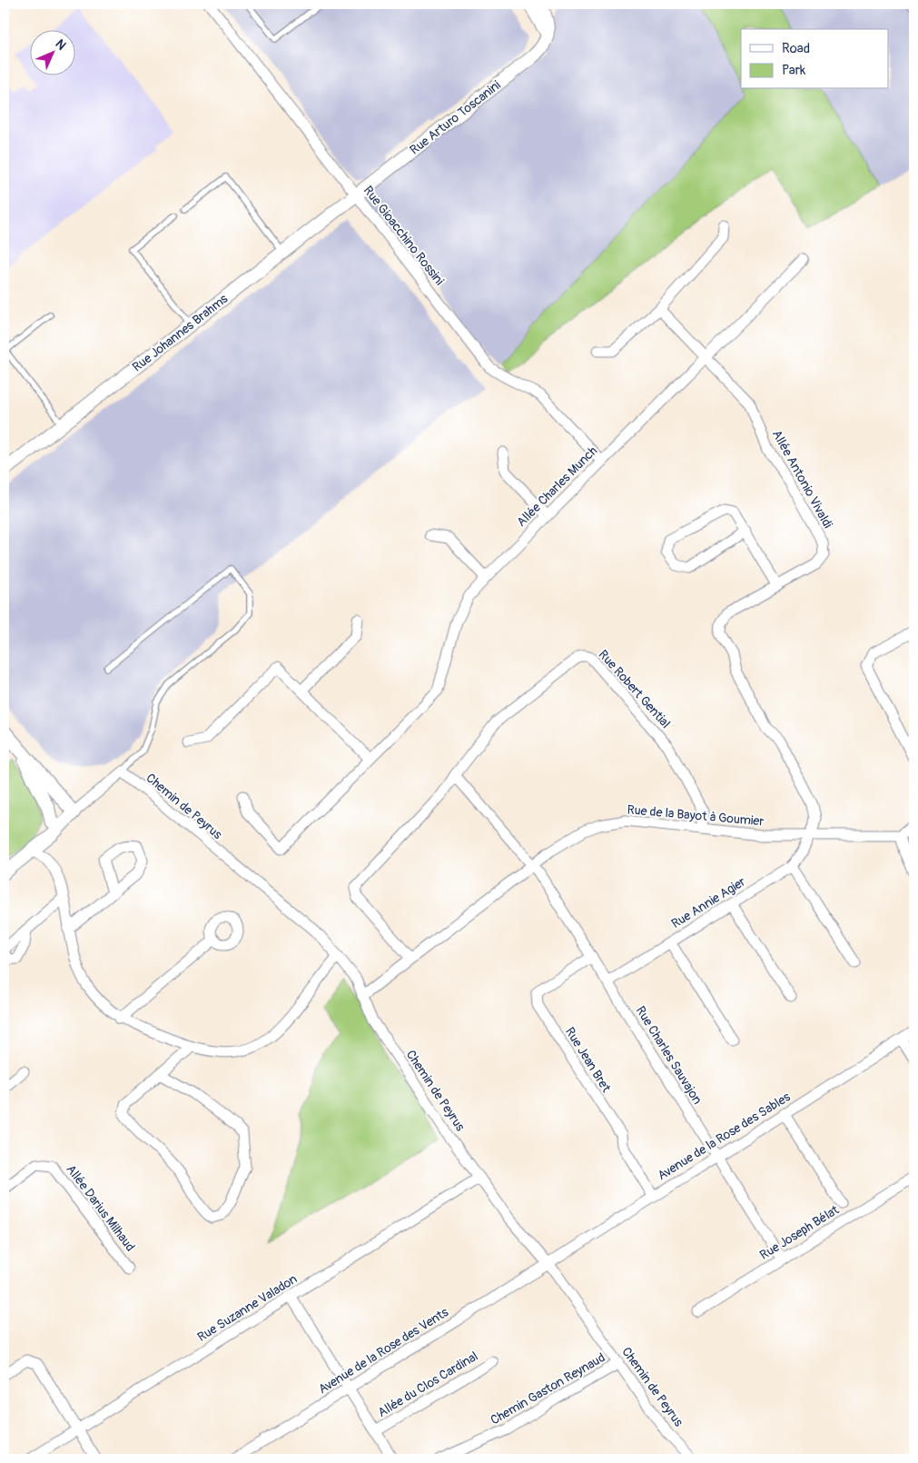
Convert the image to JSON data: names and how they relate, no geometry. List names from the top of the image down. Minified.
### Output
{"streets":{"street":["Rue Arturo Toscanini","Rue Gioacchino Rossini","Rue Johannes Brahms","Allée Antonio Vivaldi","Allée Charles Munch","Rue Robert Gential","Chemin de Peyrus","Rue de la Bayot à Goumier","Rue Annie Agier","Rue Charles Sauvajon","Rue Jean Bret","Avenue de la Rose des Sables","Allée Darius Milhaud","Rue Joseph Bélat","Rue Suzanne Valadon","Avenue de la Rose des Vents","Allée du Clos Cardinal","Chemin Gaston Reynaud"]},"crossings":[["Rue Arturo Toscanini","Rue Gioacchino Rossini"],["Rue Arturo Toscanini","Rue Johannes Brahms"],["Rue Gioacchino Rossini","Rue Johannes Brahms"],["Rue Gioacchino Rossini","Allée Charles Munch"],["Allée Antonio Vivaldi","Allée Charles Munch"],["Allée Antonio Vivaldi","Rue de la Bayot à Goumier"],["Allée Antonio Vivaldi","Rue Annie Agier"],["Rue Robert Gential","Rue de la Bayot à Goumier"],["Chemin de Peyrus","Rue de la Bayot à Goumier"],["Chemin de Peyrus","Avenue de la Rose des Sables"],["Chemin de Peyrus","Rue Suzanne Valadon"],["Chemin de Peyrus","Avenue de la Rose des Vents"],["Chemin de Peyrus","Chemin Gaston Reynaud"],["Rue de la Bayot à Goumier","Rue Annie Agier"],["Rue de la Bayot à Goumier","Rue Charles Sauvajon"],["Rue Annie Agier","Rue Charles Sauvajon"],["Rue Charles Sauvajon","Rue Jean Bret"],["Rue Charles Sauvajon","Avenue de la Rose des Sables"],["Rue Charles Sauvajon","Rue Joseph Bélat"],["Rue Jean Bret","Avenue de la Rose des Sables"],["Avenue de la Rose des Sables","Avenue de la Rose des Vents"]],"legend":["Road","Park"],"north":"top right"}
